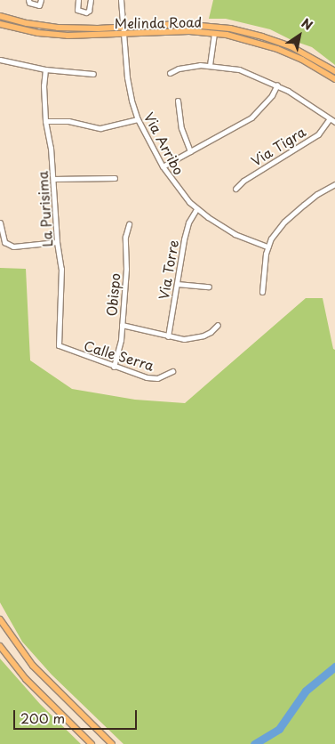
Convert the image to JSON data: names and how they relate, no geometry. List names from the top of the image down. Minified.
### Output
{"streets":{"main road":["Melinda Road"],"street":["Via Arribo","Via Tigra","La Purisima","Via Torre","Obispo","Calle Serra"]},"crossings":[["Melinda Road","Via Arribo"],["Via Arribo","Via Torre"],["La Purisima","Calle Serra"],["Obispo","Calle Serra"]],"scale_bar":"200 m","north":"top right"}
